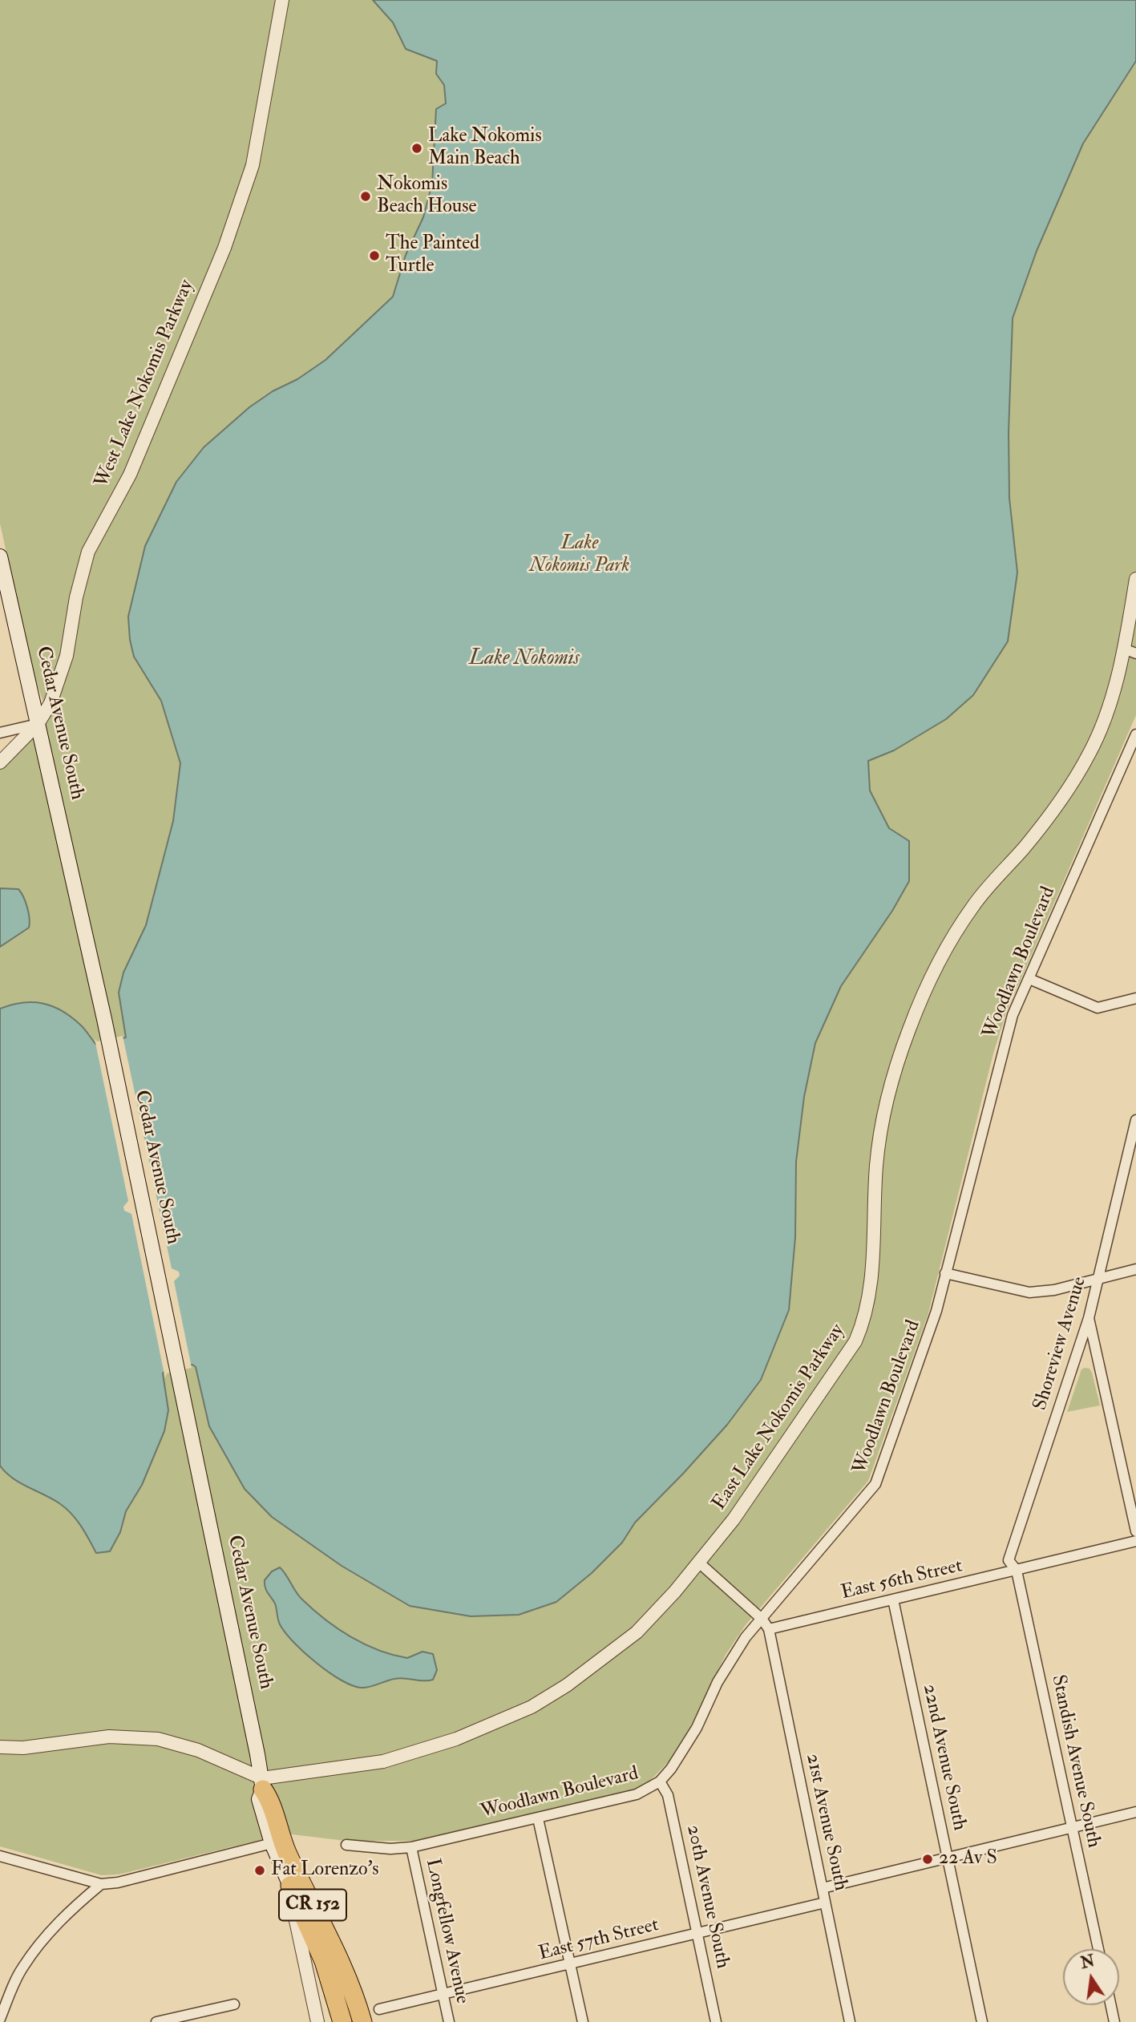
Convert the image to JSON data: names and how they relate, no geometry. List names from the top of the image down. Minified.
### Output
{"streets":{"highway":["Cedar Avenue South","CR 152"],"street":["West Lake Nokomis Parkway","Woodlawn Boulevard","Shoreview Avenue","East Lake Nokomis Parkway","East 56th Street","22nd Avenue South","Standish Avenue South","21st Avenue South","20th Avenue South","Longfellow Avenue","East 57th Street"]},"crossings":[["West Lake Nokomis Parkway","Cedar Avenue South"],["Cedar Avenue South","East Lake Nokomis Parkway"],["Woodlawn Boulevard","20th Avenue South"],["Woodlawn Boulevard","Longfellow Avenue"],["Shoreview Avenue","East 56th Street"],["Shoreview Avenue","Standish Avenue South"],["East 56th Street","22nd Avenue South"],["East 56th Street","Standish Avenue South"],["East 56th Street","21st Avenue South"],["21st Avenue South","East 57th Street"],["20th Avenue South","East 57th Street"],["Longfellow Avenue","East 57th Street"]],"water":["Lake Nokomis"],"parks":["Lake Nokomis Park"],"places":["Lake Nokomis Main Beach","Nokomis Beach House","The Painted Turtle","22 Av S","Fat Lorenzo's"],"north":"top"}
